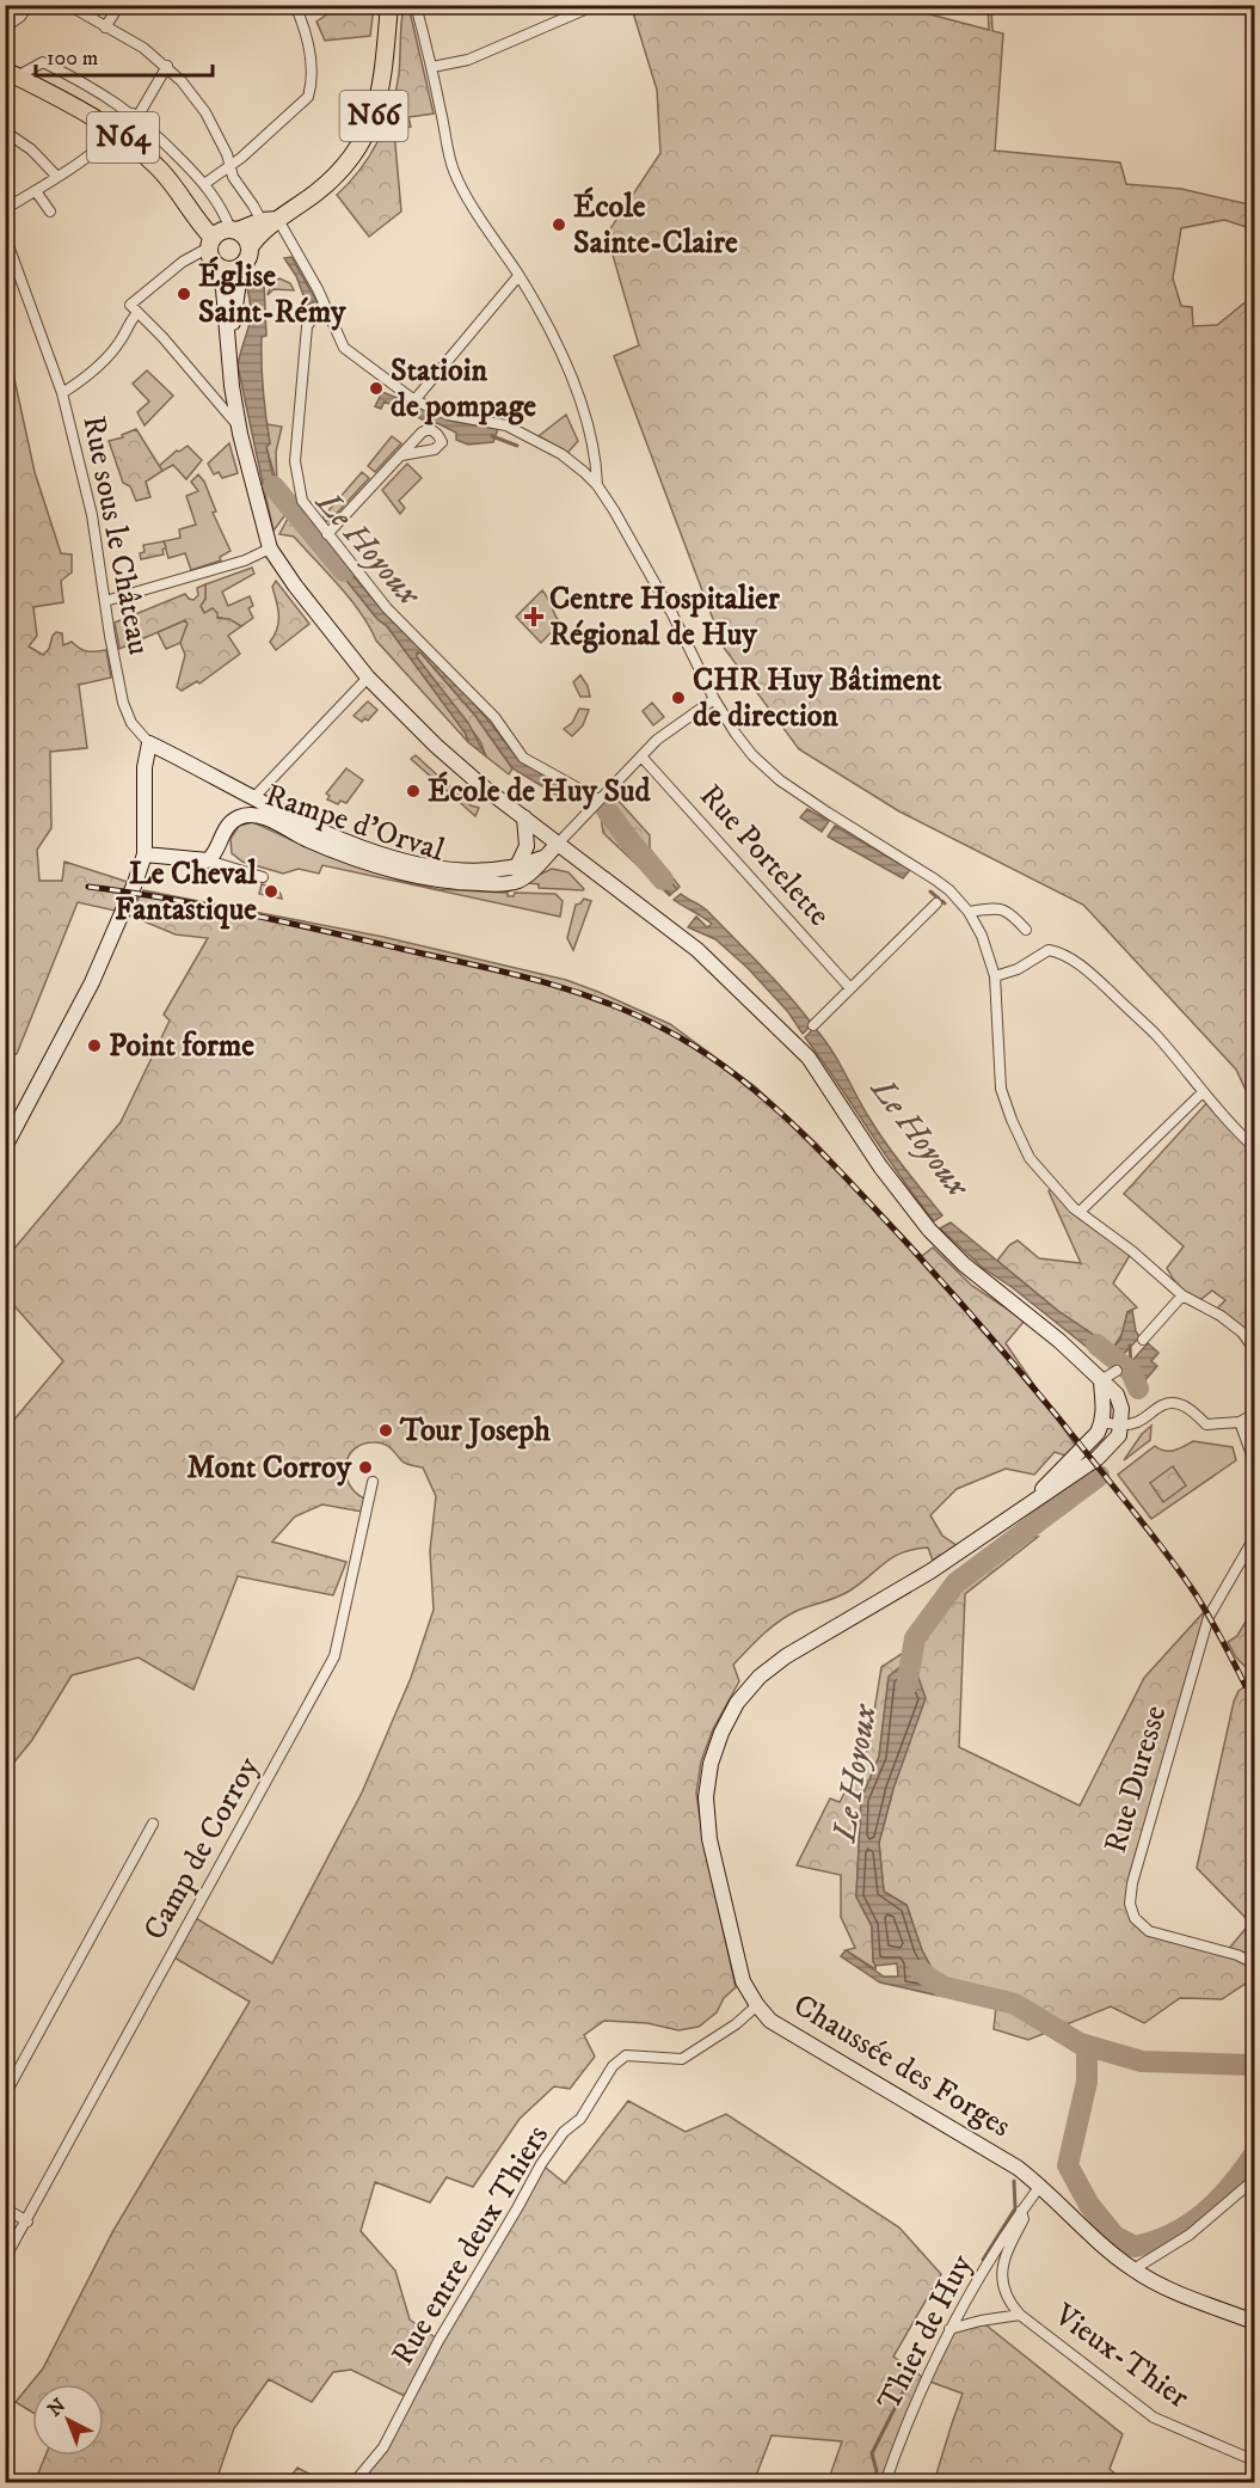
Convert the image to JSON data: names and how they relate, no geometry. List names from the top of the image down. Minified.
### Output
{"streets":{"main road":["N66","N64","Rampe d'Orval","Chaussée des Forges"],"street":["Rue sous le Château","Rue Portelette","Rue Duresse","Camp de Corroy","Rue entre deux Thiers","Thier de Huy","Vieux-Thier"]},"crossings":[["N66","N64"],["Chaussée des Forges","Rue entre deux Thiers"],["Chaussée des Forges","Thier de Huy"],["Thier de Huy","Vieux-Thier"]],"water":["Le Hoyoux"],"places":{"other":["École Sainte-Claire","Église Saint-Rémy","Statioin de pompage","CHR Huy Bâtiment de direction","École de Huy Sud","Le Cheval Fantastique","Point forme","Tour Joseph","Mont Corroy"],"health":["Centre Hospitalier Régional de Huy"]},"scale_bar":"100 m","north":"top left"}
